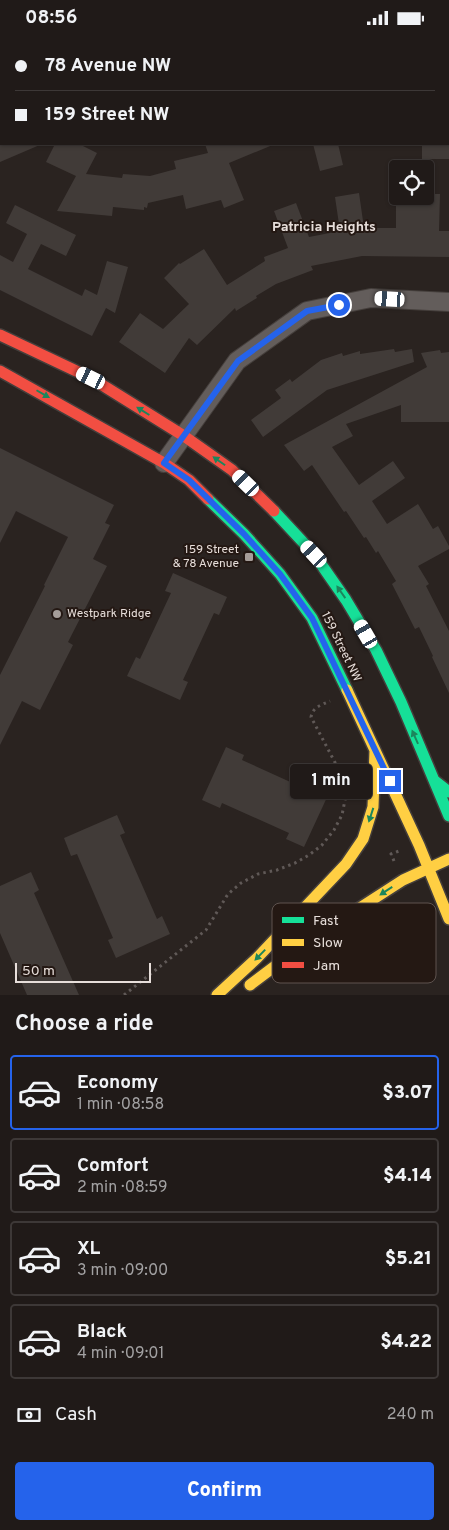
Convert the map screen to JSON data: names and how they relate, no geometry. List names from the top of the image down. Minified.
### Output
{"streets":{"main road":["159 Street NW"]},"districts":["Patricia Heights"],"places":{"transit":["159 Street & 78 Avenue"],"other":["Westpark Ridge"]},"legend":["Fast","Slow","Jam"],"scale_bar":"50 m","page":{"status":"08:56","banner":["78 Avenue NW","159 Street NW"],"bubble":"1 min","scale":"50 m","heading":"Choose a ride","list":[{"name":"Economy","note":"1 min · 08:58","value":"$3.07"},{"name":"Comfort","note":"2 min · 08:59","value":"$4.14"},{"name":"XL","note":"3 min · 09:00","value":"$5.21"},{"name":"Black","note":"4 min · 09:01","value":"$4.22"}],"pay":["Cash","240 m"],"buttons":"Confirm"}}
